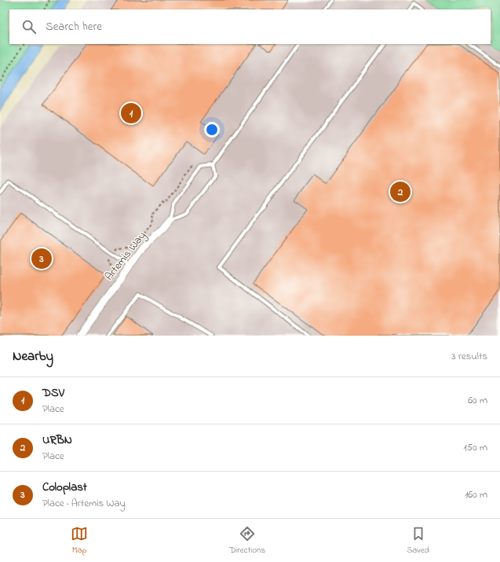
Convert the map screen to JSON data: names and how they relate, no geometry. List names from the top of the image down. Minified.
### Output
{"streets":{"street":["Artemis Way"]},"page":{"search":"Search here","pins":["1","2","3"],"heading":["Nearby","3 results"],"list":[{"mark":"1","name":"DSV","note":"Place","value":"60 m"},{"mark":"2","name":"URBN","note":"Place","value":"150 m"},{"mark":"3","name":"Coloplast","note":"Place · Artemis Way","value":"160 m"}],"nav":["Map","Directions","Saved"]}}
